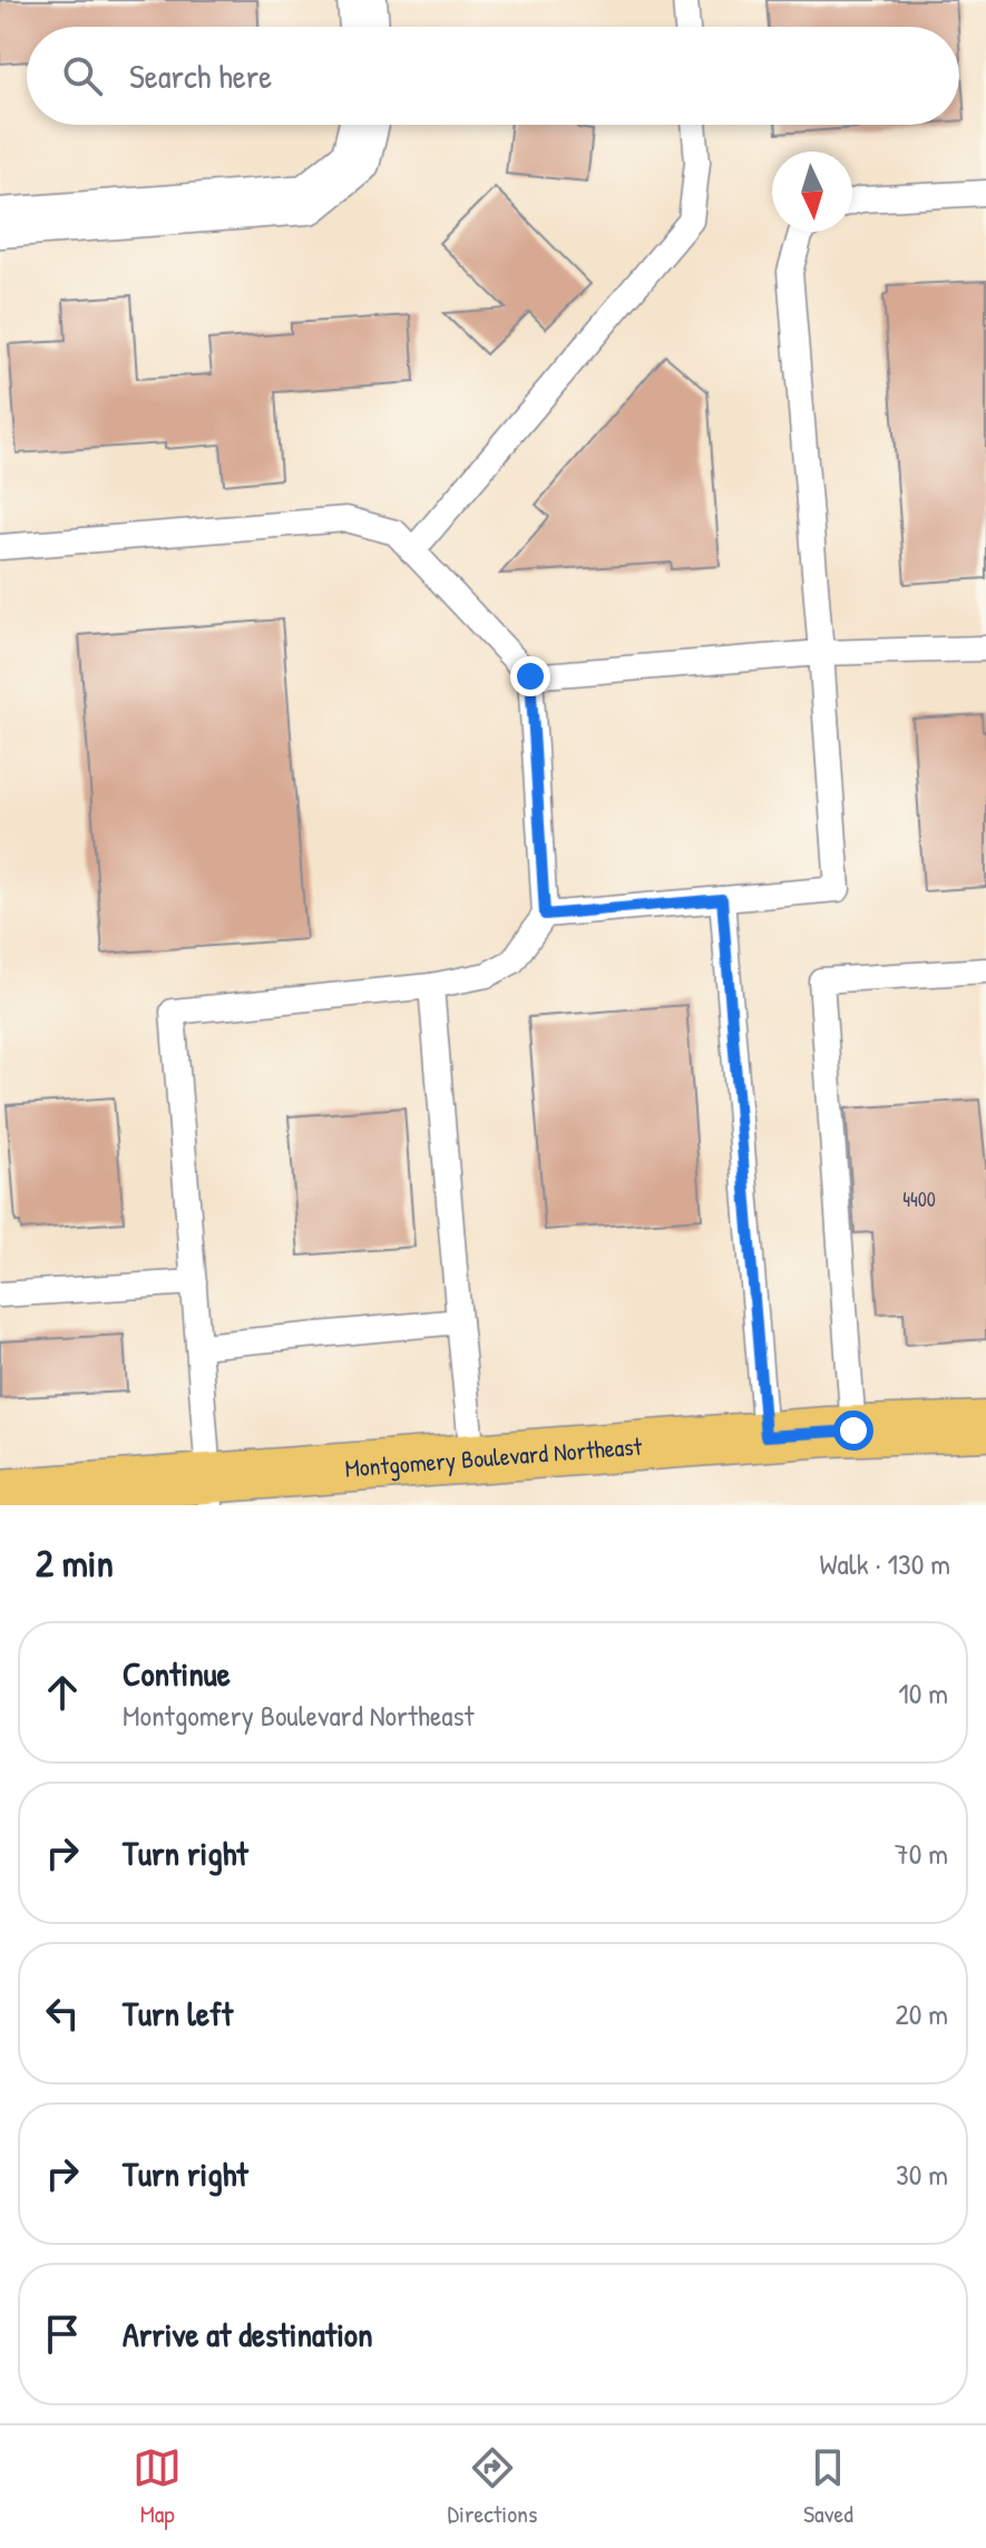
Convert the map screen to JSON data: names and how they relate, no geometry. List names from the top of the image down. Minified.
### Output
{"streets":{"main road":["Montgomery Boulevard Northeast"]},"house_numbers":["4400"],"north":"bottom","page":{"search":"Search here","heading":["2 min","Walk · 130 m"],"list":[["Continue","Montgomery Boulevard Northeast","10 m"],["Turn right","70 m"],["Turn left","20 m"],["Turn right","30 m"],"Arrive at destination"],"nav":["Map","Directions","Saved"]}}
